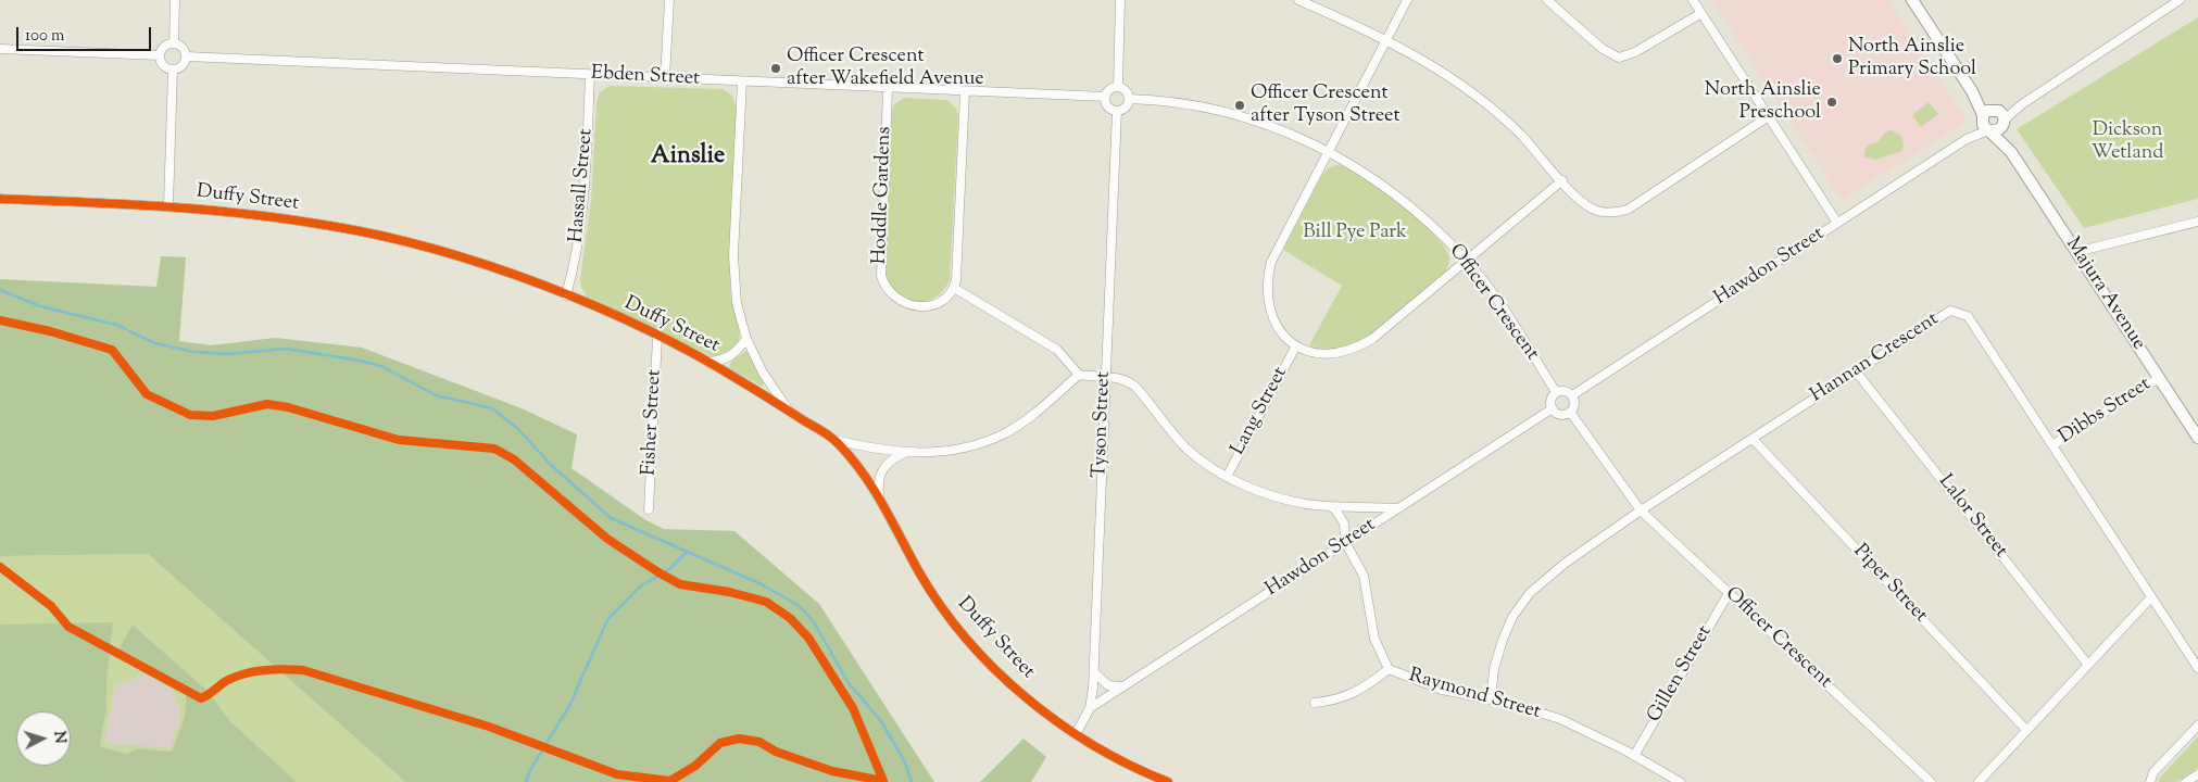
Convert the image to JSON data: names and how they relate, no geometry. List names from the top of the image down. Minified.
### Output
{"streets":{"main road":["Majura Avenue"],"street":["Ebden Street","Hassall Street","Hoddle Gardens","Duffy Street","Hawdon Street","Officer Crescent","Hannan Crescent","Lang Street","Dibbs Street","Fisher Street","Tyson Street","Lalor Street","Piper Street","Gillen Street","Raymond Street"]},"crossings":[["Ebden Street","Hassall Street"],["Ebden Street","Hoddle Gardens"],["Ebden Street","Officer Crescent"],["Ebden Street","Tyson Street"],["Hassall Street","Duffy Street"],["Duffy Street","Fisher Street"],["Duffy Street","Tyson Street"],["Hawdon Street","Majura Avenue"],["Hawdon Street","Officer Crescent"],["Hawdon Street","Tyson Street"],["Hawdon Street","Raymond Street"],["Majura Avenue","Dibbs Street"],["Officer Crescent","Hannan Crescent"],["Officer Crescent","Tyson Street"],["Officer Crescent","Gillen Street"],["Hannan Crescent","Dibbs Street"],["Hannan Crescent","Lalor Street"],["Hannan Crescent","Piper Street"],["Hannan Crescent","Raymond Street"],["Gillen Street","Raymond Street"]],"districts":["Ainslie"],"parks":["Dickson Wetland","Bill Pye Park"],"places":["North Ainslie Primary School","Officer Crescent after Wakefield Avenue","North Ainslie Preschool","Officer Crescent after Tyson Street"],"scale_bar":"100 m","north":"right"}
